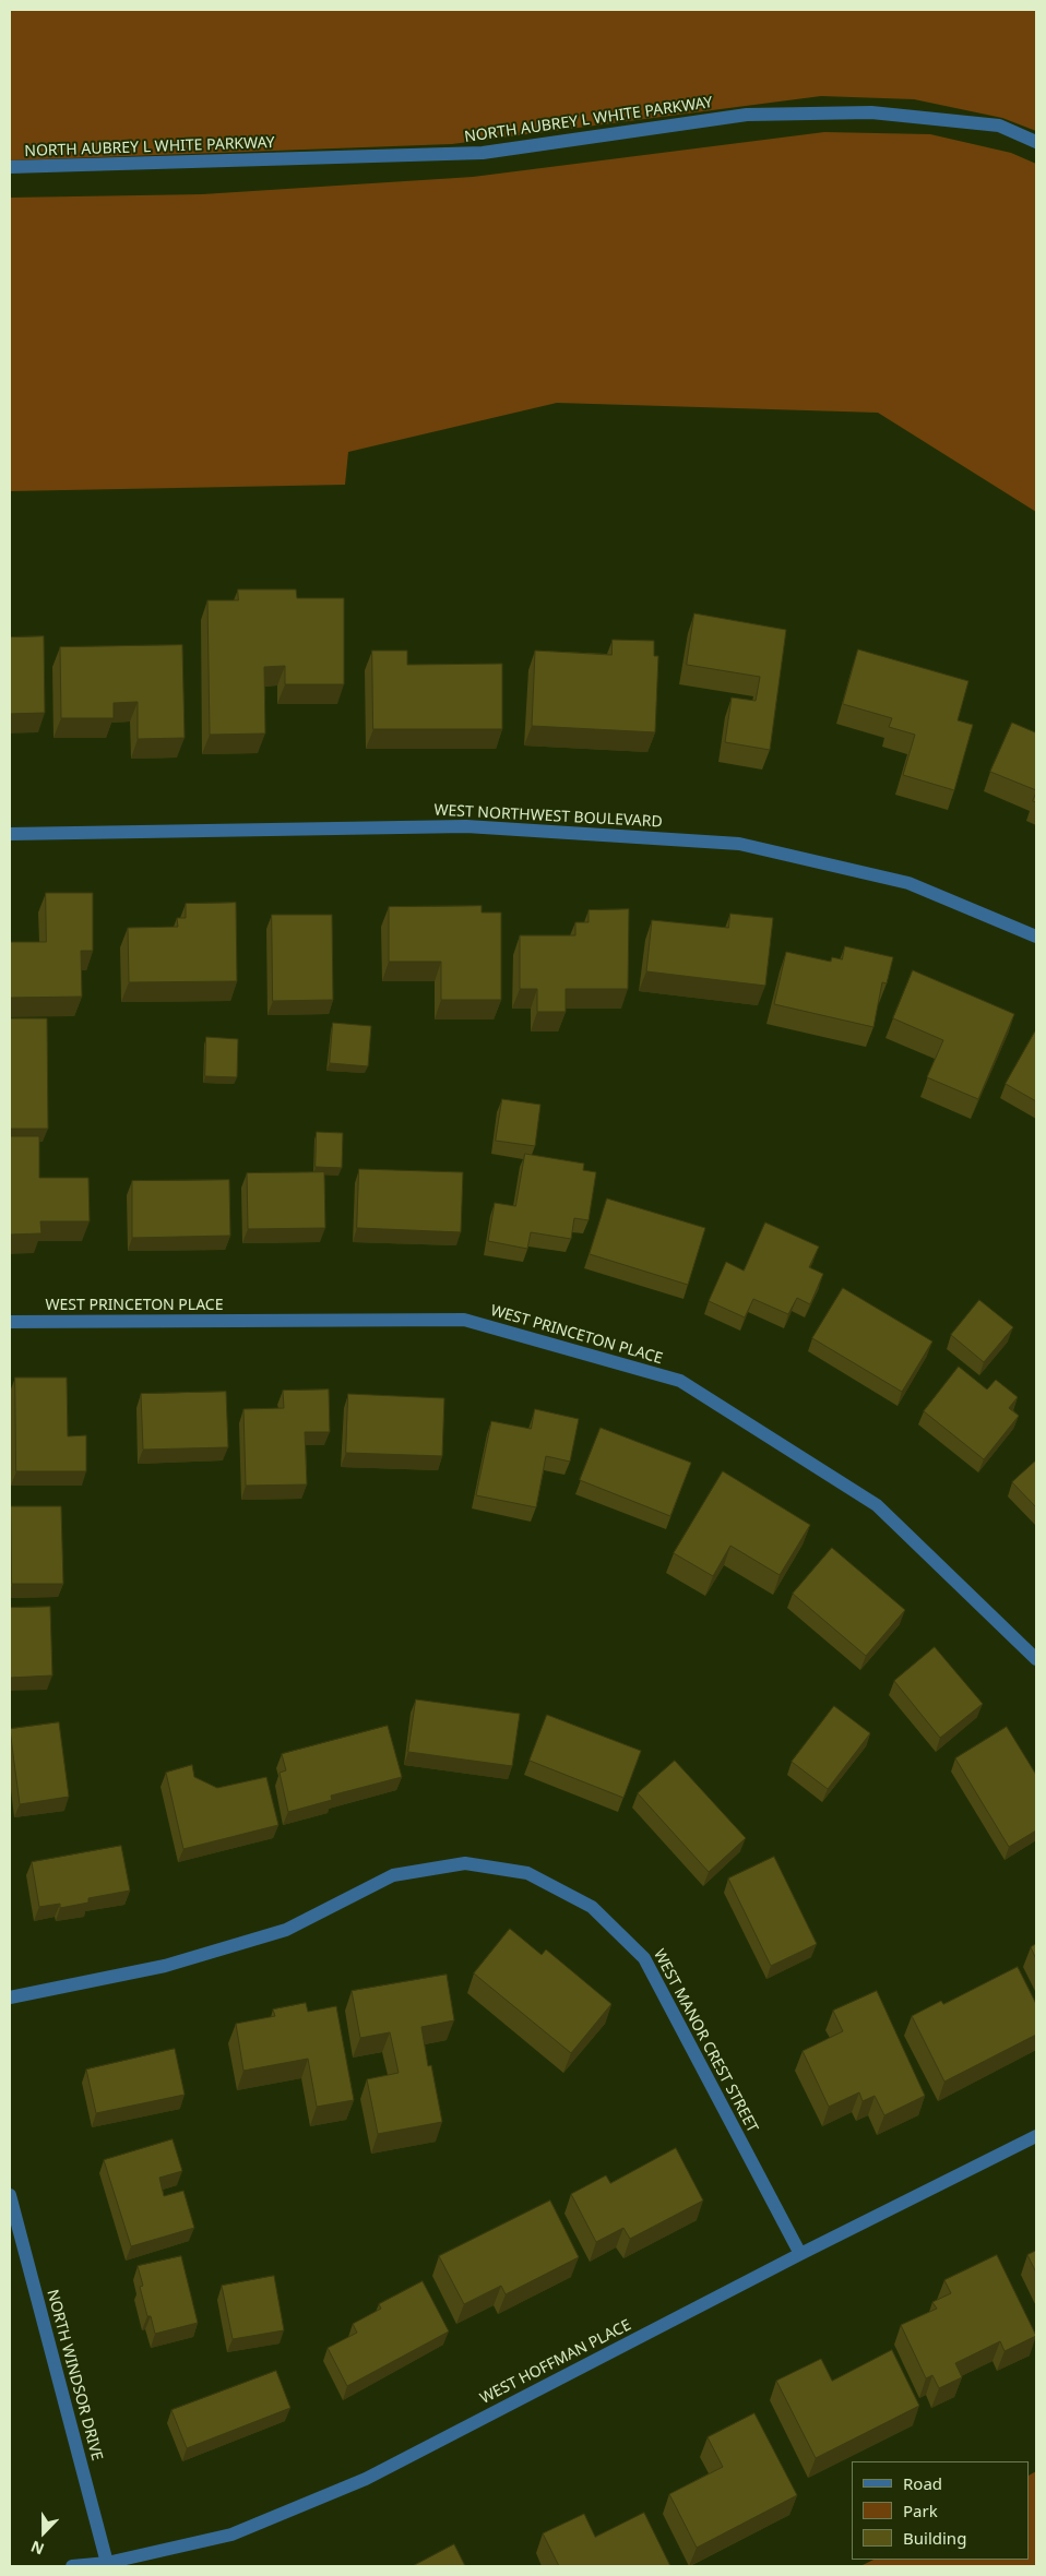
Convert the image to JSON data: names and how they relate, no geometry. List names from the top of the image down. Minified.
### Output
{"streets":{"street":["NORTH AUBREY L WHITE PARKWAY","WEST NORTHWEST BOULEVARD","WEST PRINCETON PLACE","WEST MANOR CREST STREET","WEST HOFFMAN PLACE","NORTH WINDSOR DRIVE"]},"crossings":[["WEST MANOR CREST STREET","WEST HOFFMAN PLACE"],["WEST HOFFMAN PLACE","NORTH WINDSOR DRIVE"]],"legend":["Road","Park","Building"],"north":"bottom"}
